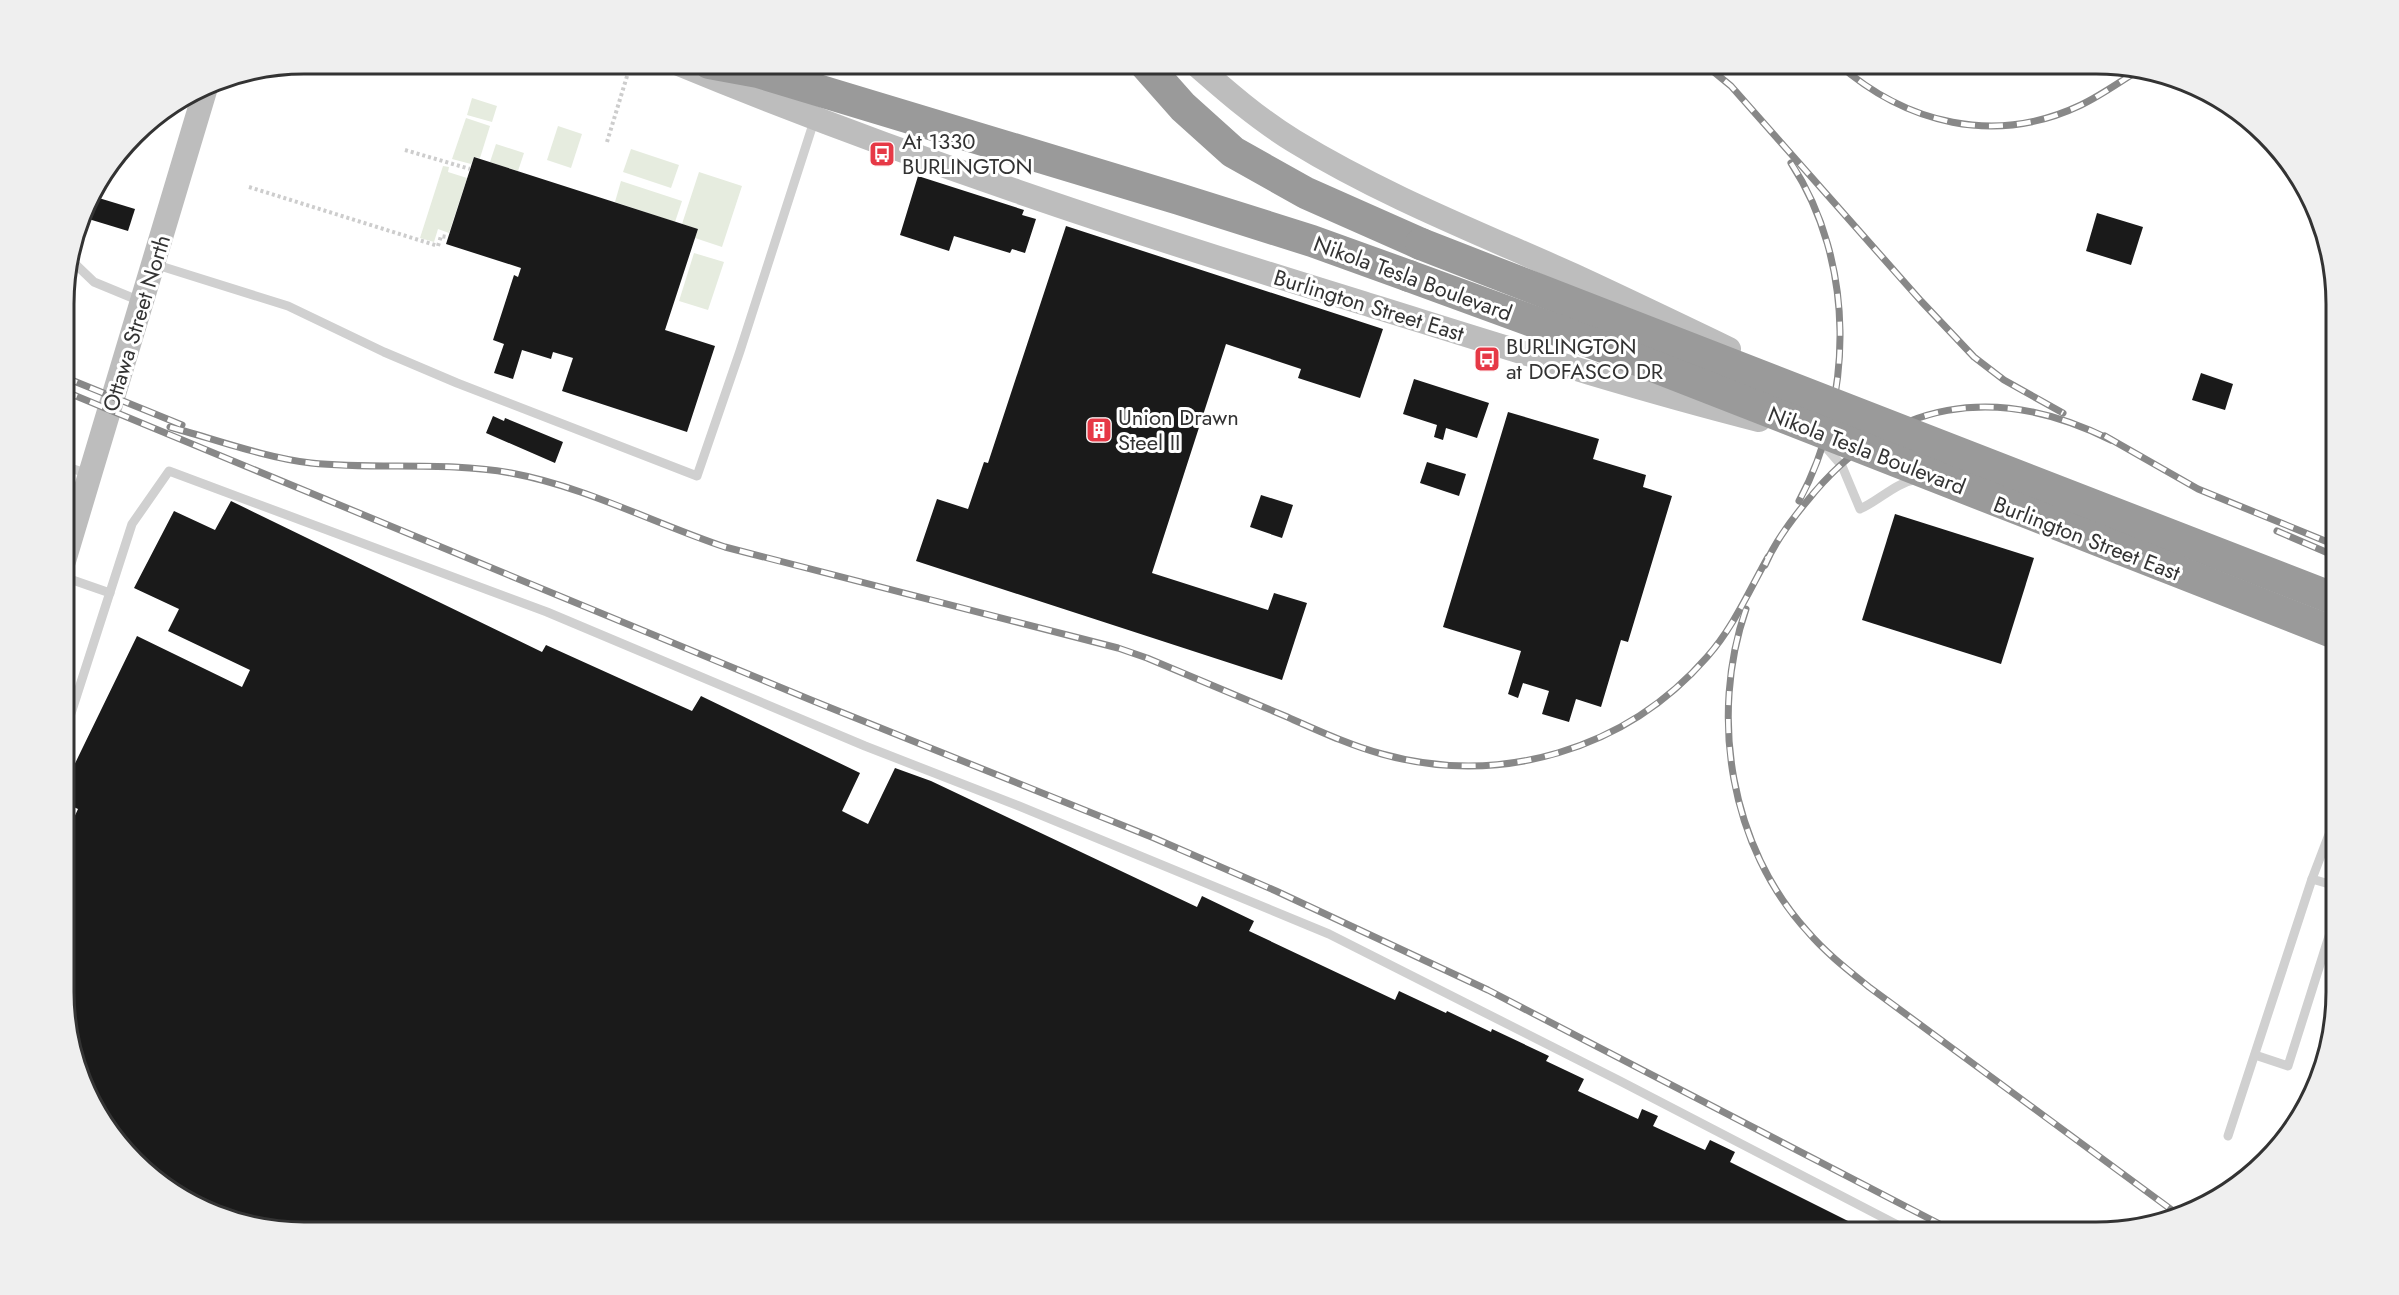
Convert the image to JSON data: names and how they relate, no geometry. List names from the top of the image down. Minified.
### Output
{"streets":{"highway":["Nikola Tesla Boulevard"],"main road":["Burlington Street East","Ottawa Street North"]},"places":{"bus stop":["At 1330 BURLINGTON","BURLINGTON at DOFASCO DR"],"building":["Union Drawn Steel II"]}}
